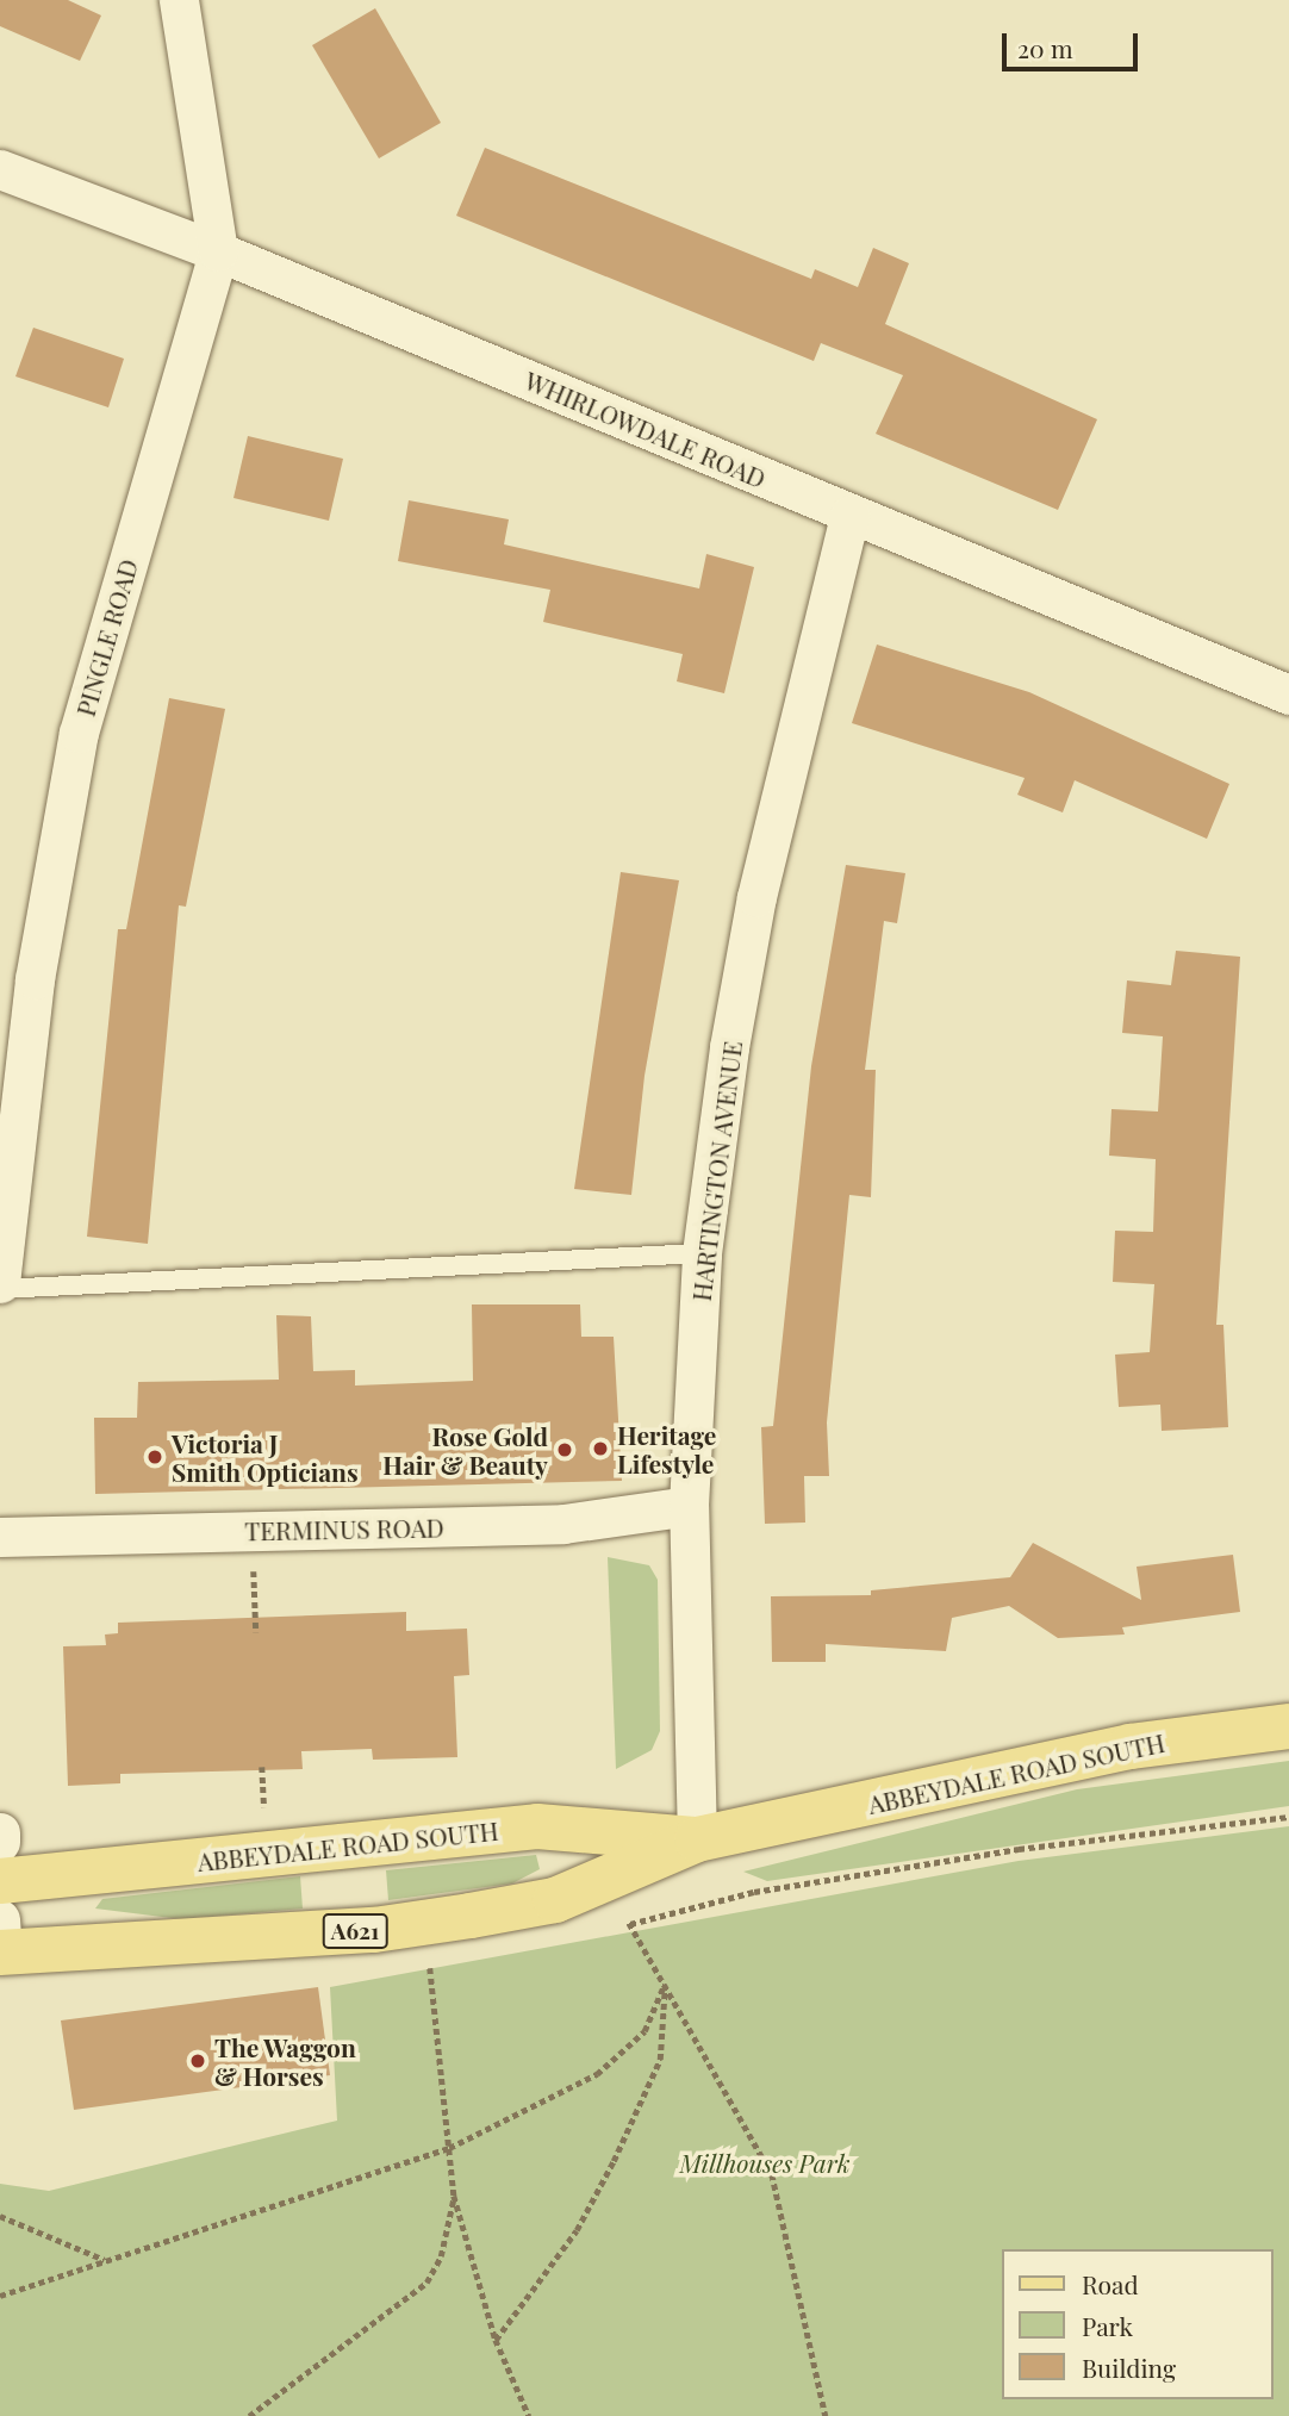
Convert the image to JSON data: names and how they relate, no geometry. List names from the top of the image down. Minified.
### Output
{"streets":{"main road":["ABBEYDALE ROAD SOUTH","A621"],"street":["WHIRLOWDALE ROAD","PINGLE ROAD","HARTINGTON AVENUE","TERMINUS ROAD"]},"crossings":[["WHIRLOWDALE ROAD","PINGLE ROAD"],["WHIRLOWDALE ROAD","HARTINGTON AVENUE"],["HARTINGTON AVENUE","TERMINUS ROAD"],["HARTINGTON AVENUE","ABBEYDALE ROAD SOUTH"]],"parks":["Millhouses Park"],"places":["Heritage Lifestyle","Rose Gold Hair & Beauty","Victoria J Smith Opticians","The Waggon & Horses"],"legend":["Road","Park","Building"],"scale_bar":"20 m"}
